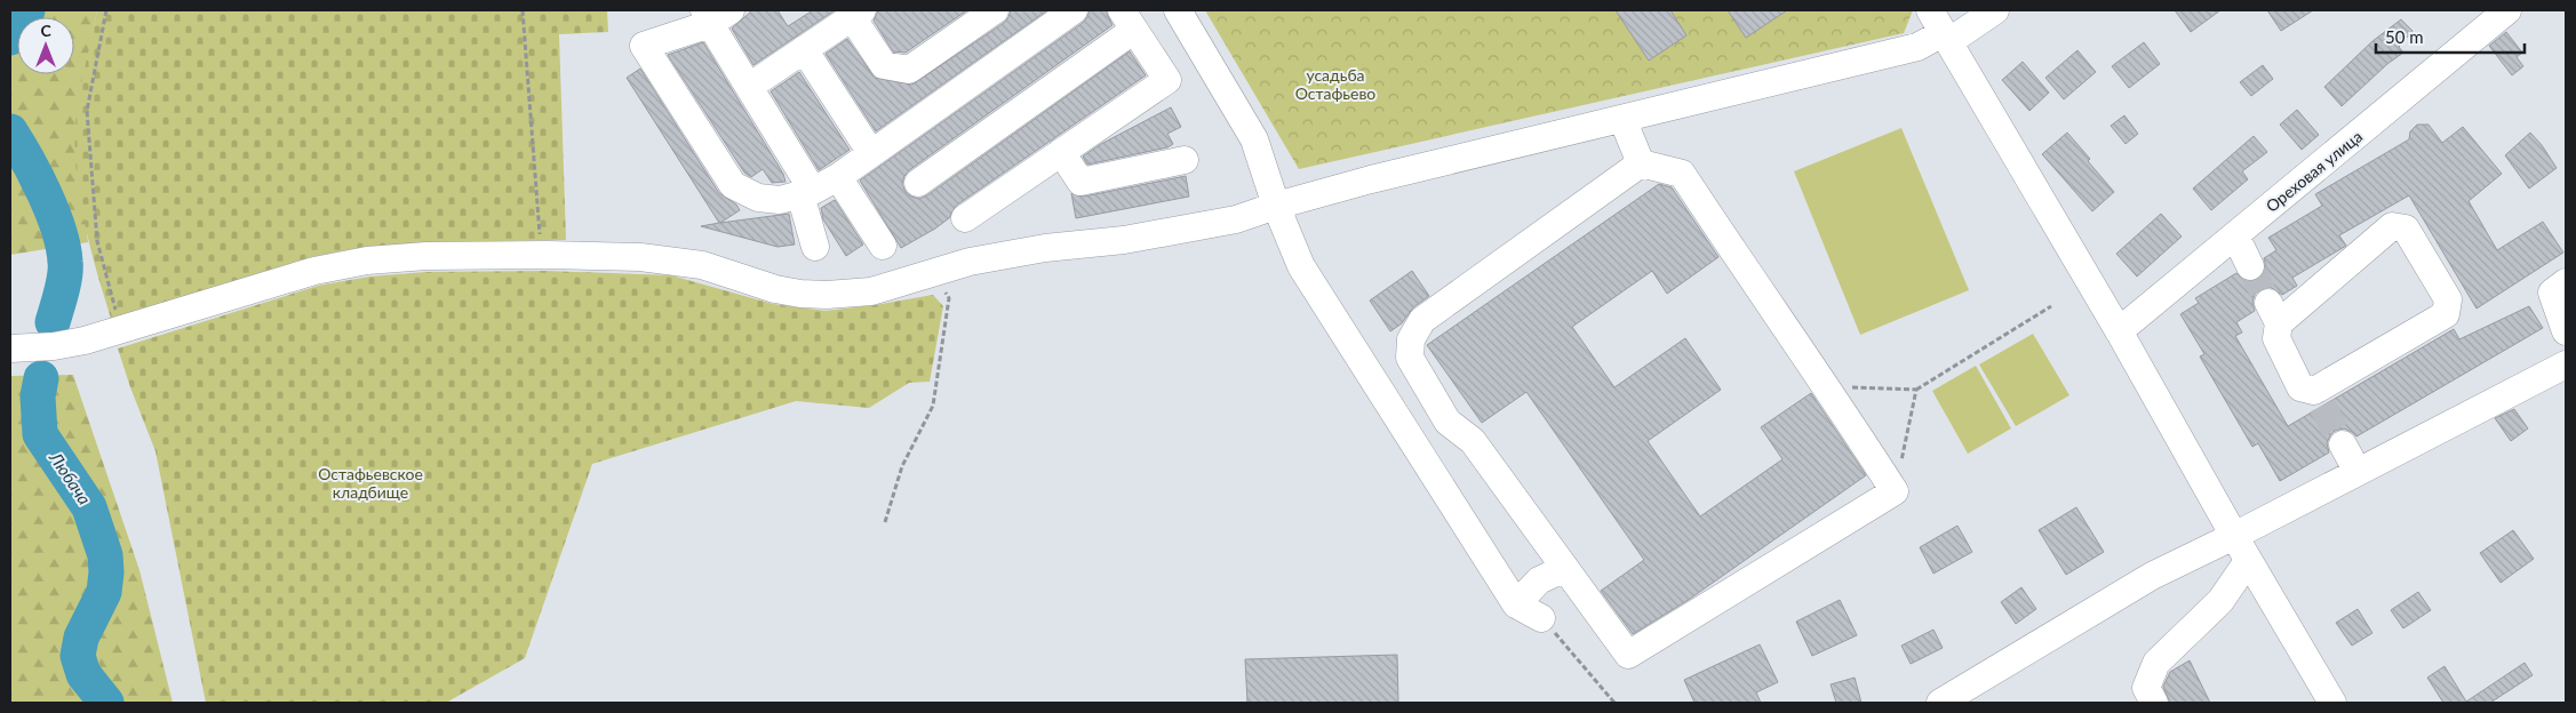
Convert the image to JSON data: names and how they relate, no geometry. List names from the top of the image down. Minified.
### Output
{"streets":{"street":["Ореховая улица"]},"water":["Любача"],"parks":["усадьба Остафьево","Остафьевское кладбище"],"scale_bar":"50 m","north":"top"}
